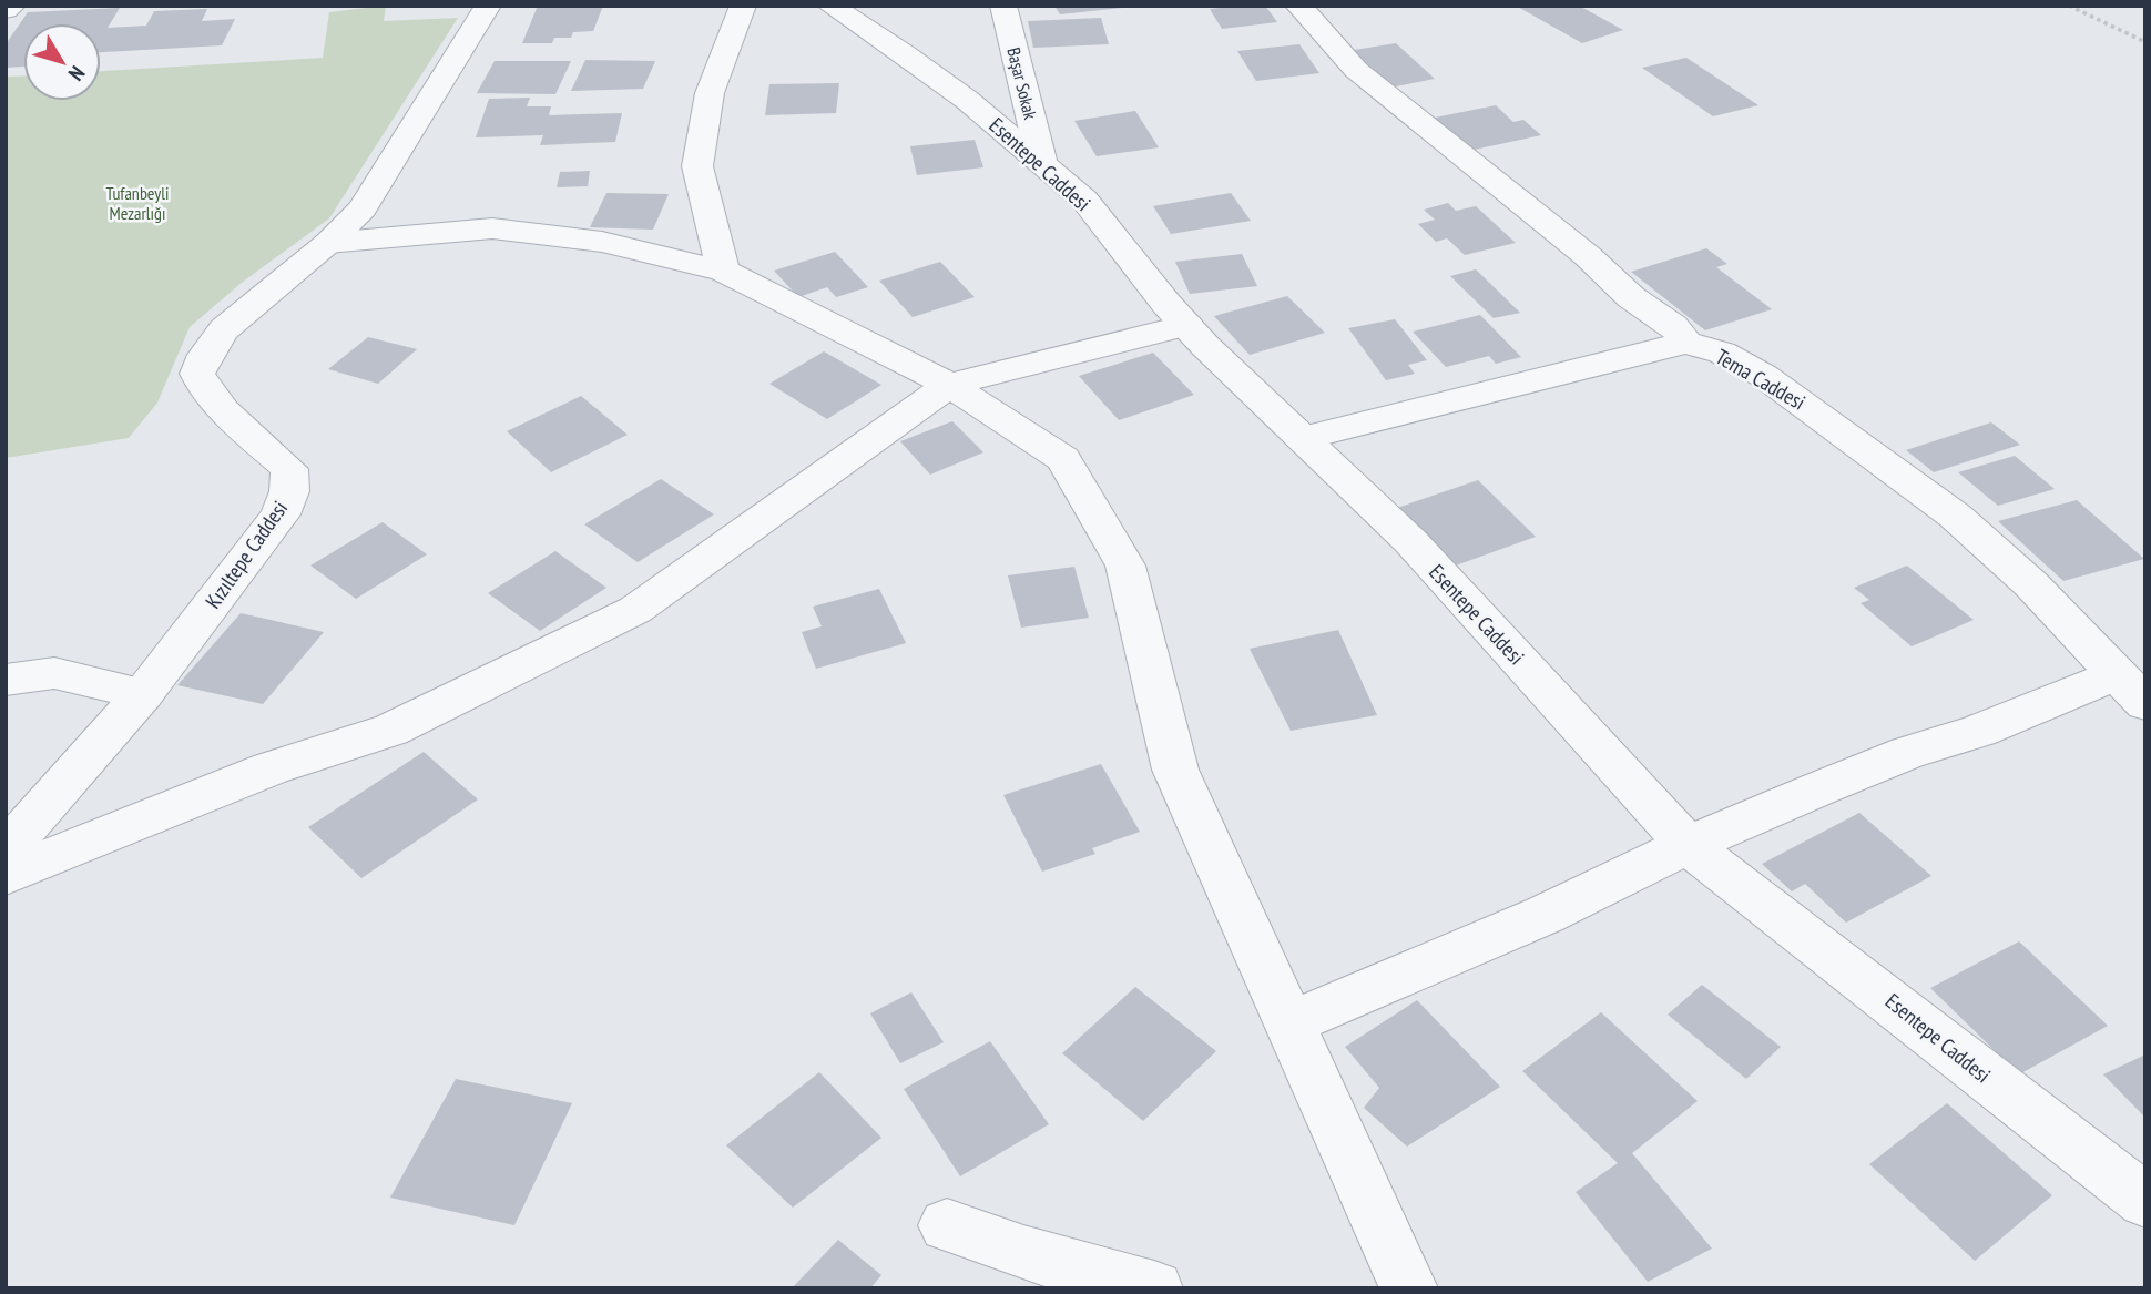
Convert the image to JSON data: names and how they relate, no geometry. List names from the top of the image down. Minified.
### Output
{"streets":{"street":["Başar Sokak","Esentepe Caddesi","Tema Caddesi","Kızıltepe Caddesi"]},"crossings":[["Başar Sokak","Esentepe Caddesi"]],"parks":["Tufanbeyli Mezarlığı"],"north":"bottom right"}
